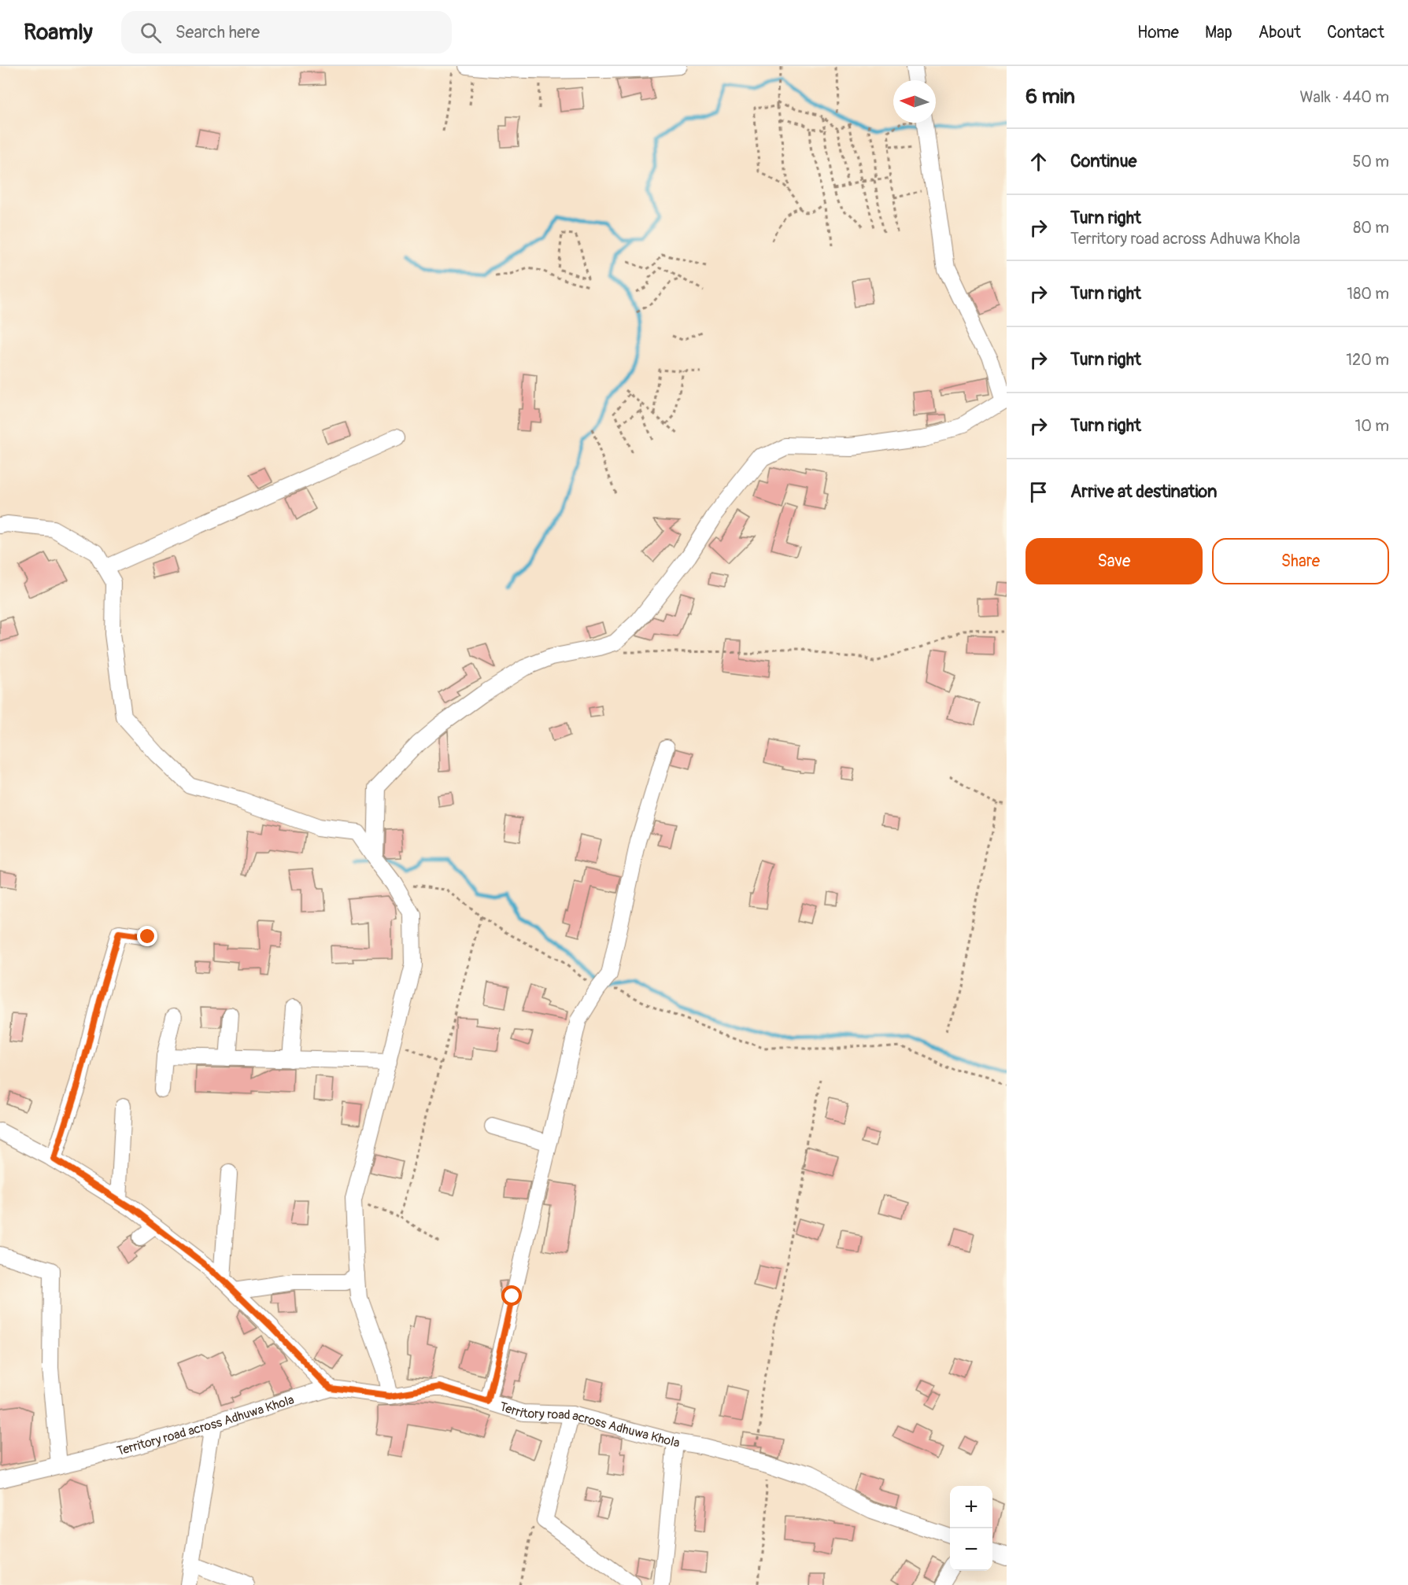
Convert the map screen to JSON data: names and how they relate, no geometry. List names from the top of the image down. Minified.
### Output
{"streets":{"street":["Territory road across Adhuwa Khola"]},"north":"left","page":{"header":"Roamly","search":"Search here","nav":["Home","Map","About","Contact"],"heading":["6 min","Walk · 440 m"],"list":[["Continue","50 m"],["Turn right","Territory road across Adhuwa Khola","80 m"],["Turn right","180 m"],["Turn right","120 m"],["Turn right","10 m"],"Arrive at destination"],"buttons":["Save","Share"],"map_buttons":["+","−"]}}
